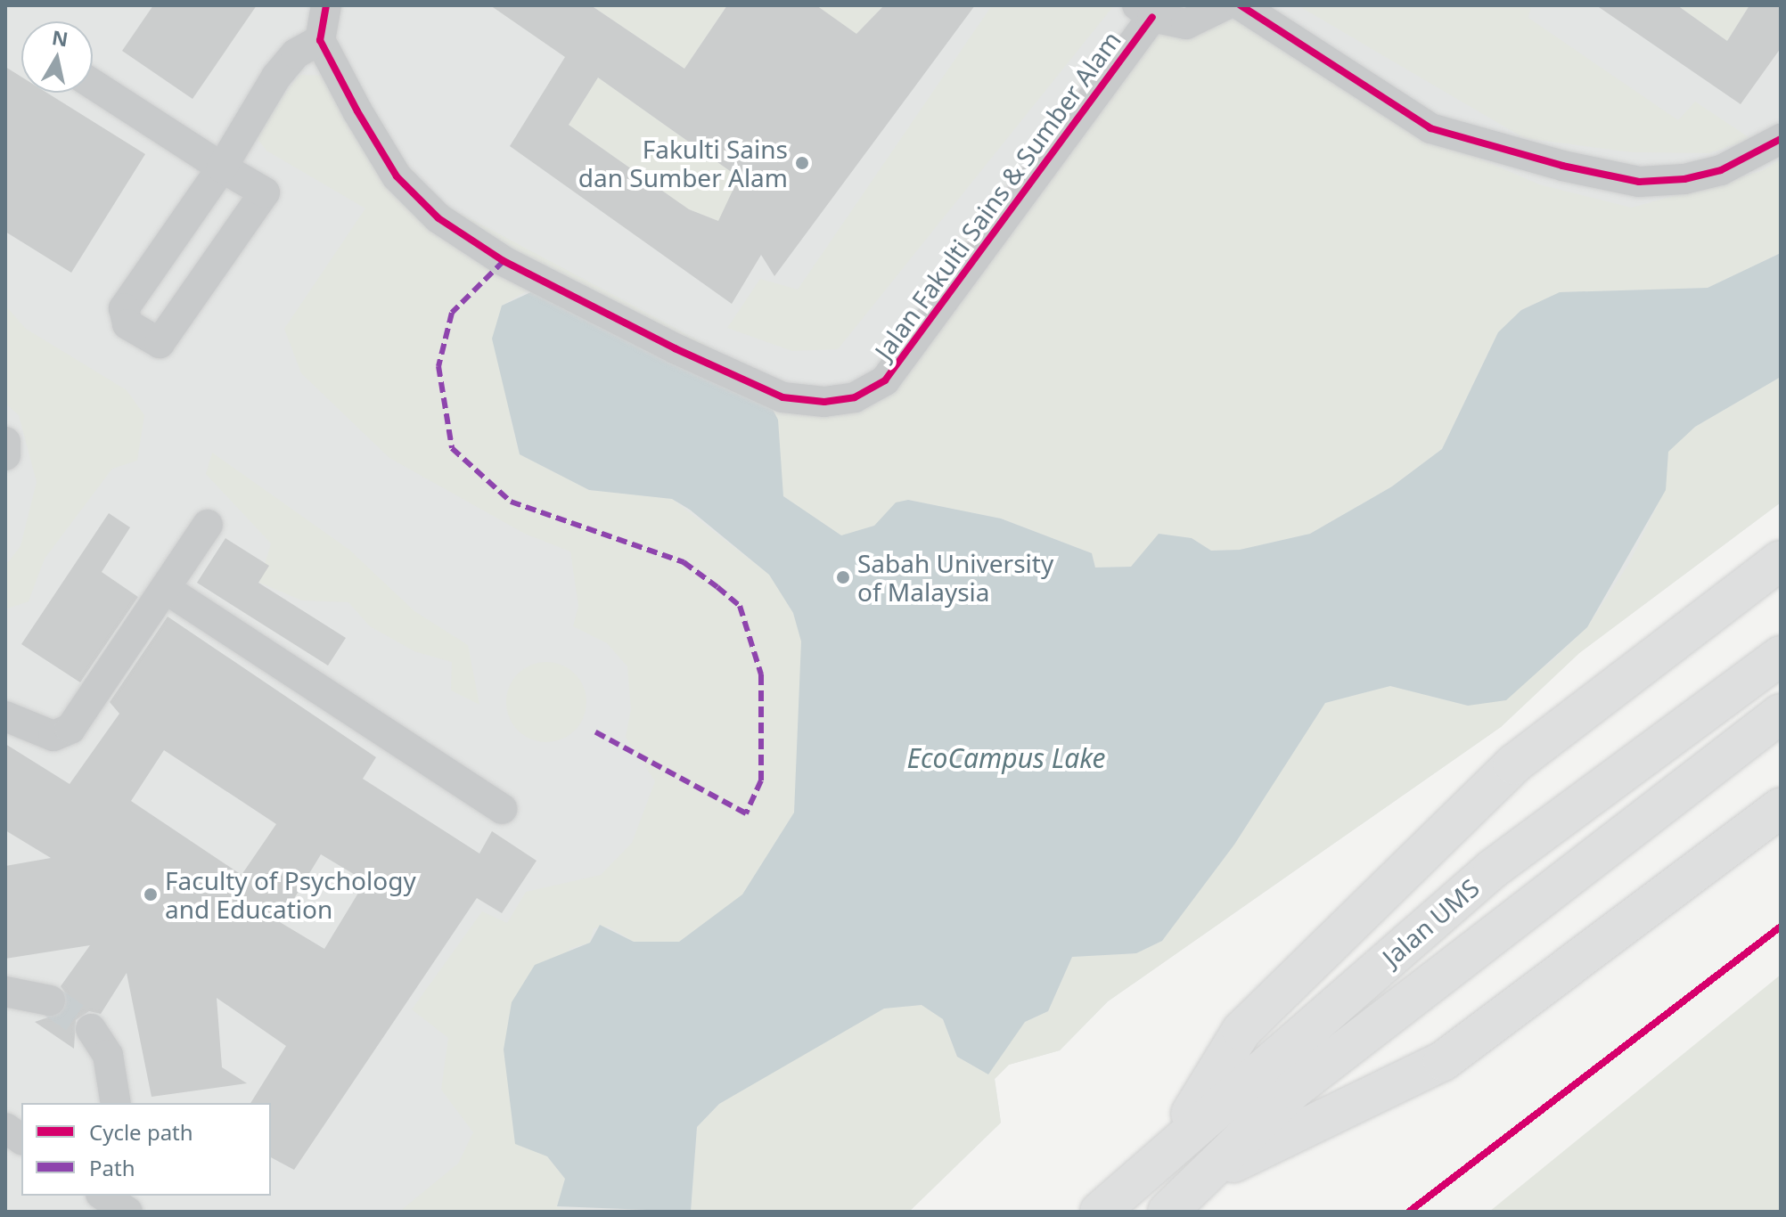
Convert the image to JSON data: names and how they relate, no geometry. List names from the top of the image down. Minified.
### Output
{"streets":{"highway":["Jalan UMS"],"street":["Jalan Fakulti Sains & Sumber Alam"]},"water":["EcoCampus Lake"],"places":["Fakulti Sains dan Sumber Alam","Sabah University of Malaysia","Faculty of Psychology and Education"],"legend":["Cycle path","Path"],"north":"top"}
